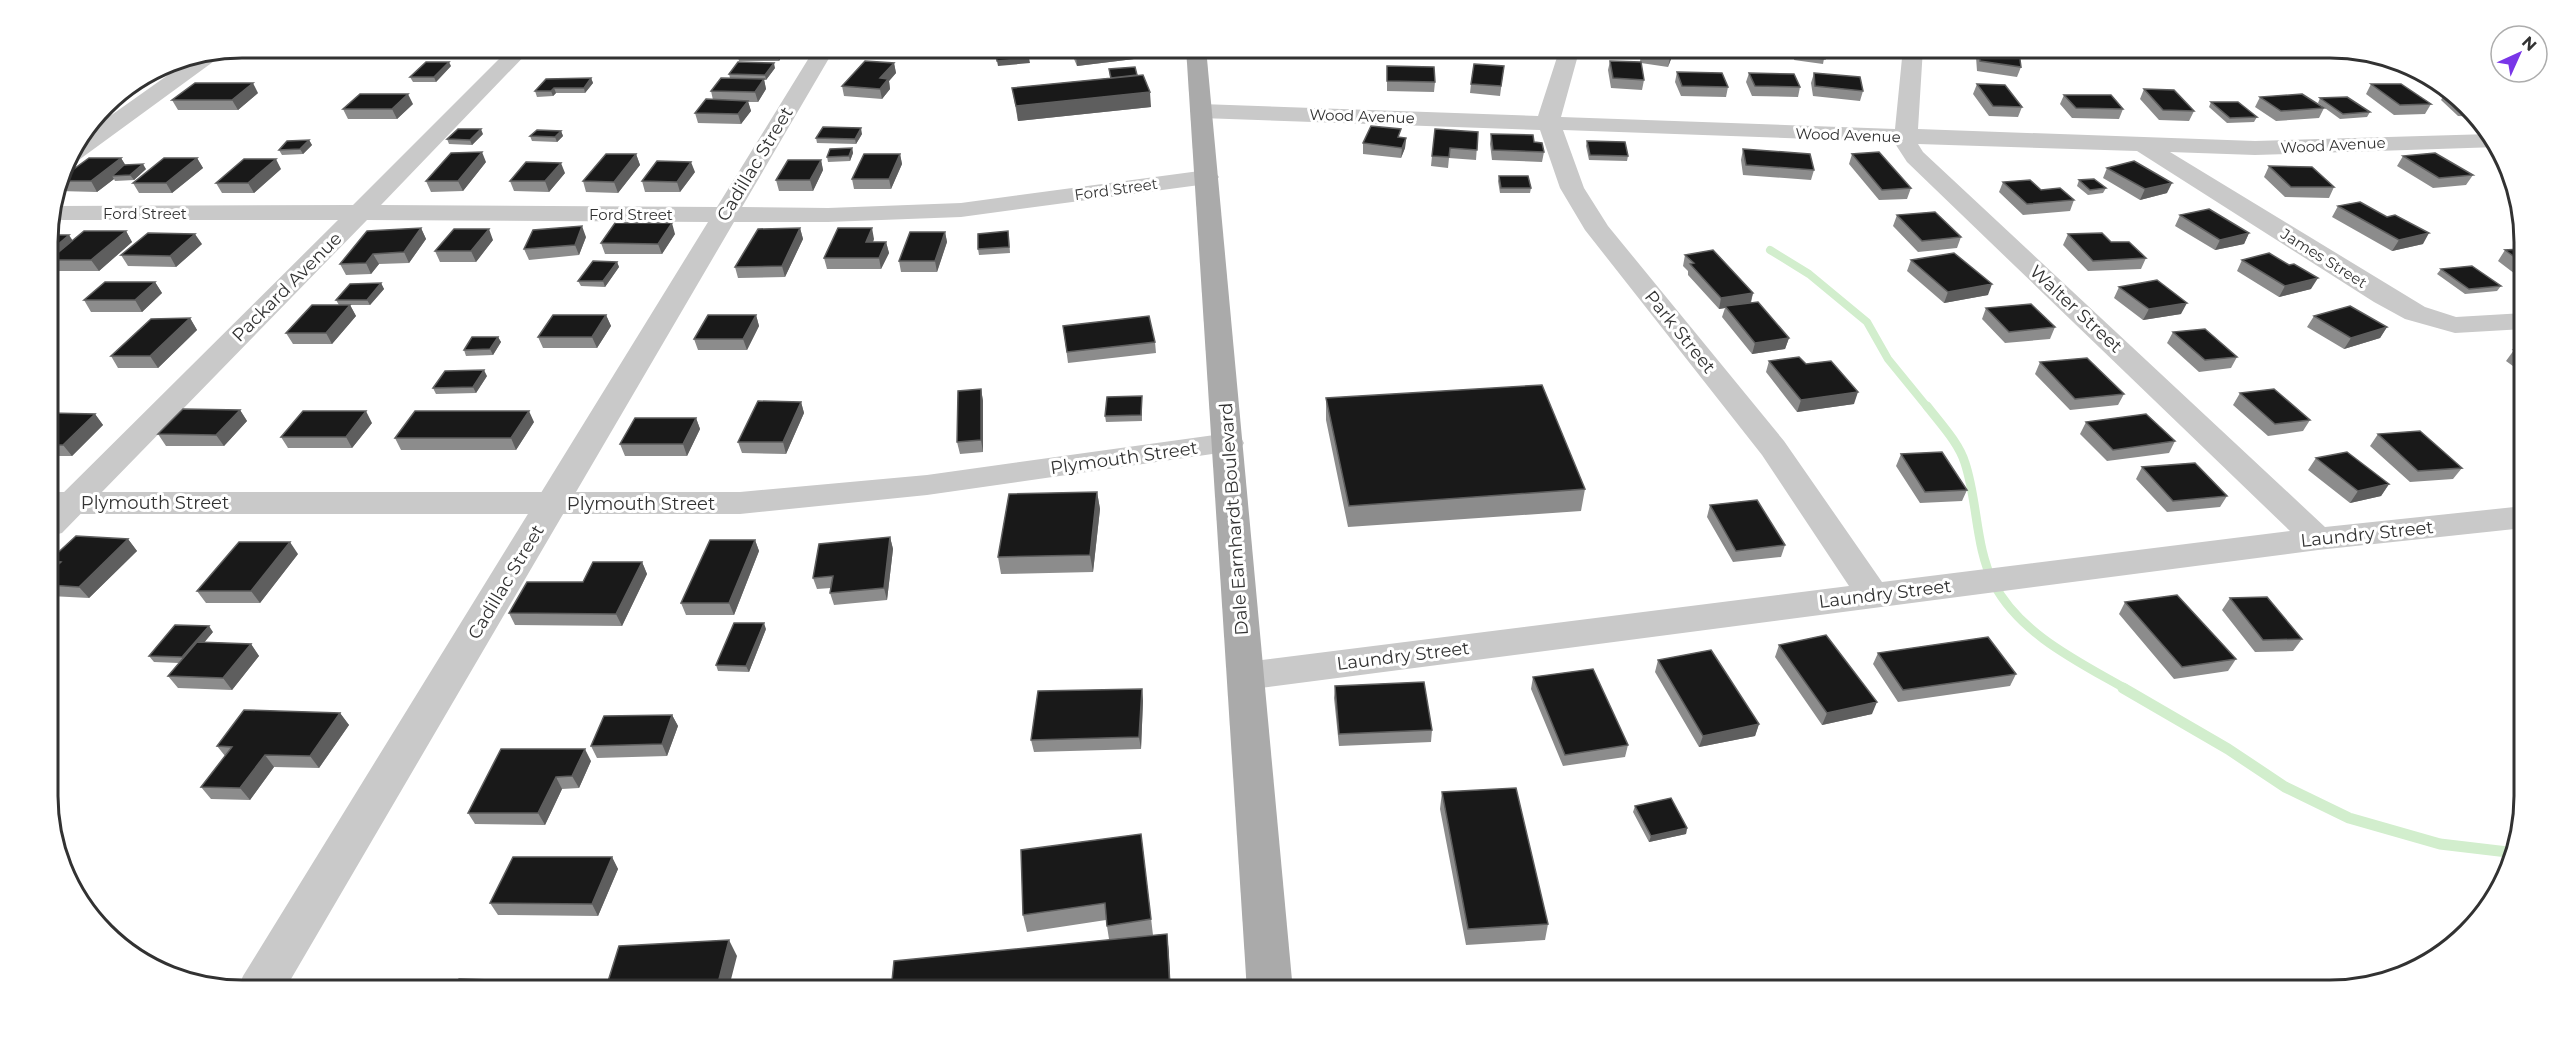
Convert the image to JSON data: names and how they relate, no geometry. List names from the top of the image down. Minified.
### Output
{"streets":{"main road":["Dale Earnhardt Boulevard"],"street":["Wood Avenue","Cadillac Street","Ford Street","James Street","Packard Avenue","Walter Street","Park Street","Plymouth Street","Laundry Street"]},"crossings":[["Wood Avenue","James Street"],["Wood Avenue","Walter Street"],["Wood Avenue","Park Street"],["Wood Avenue","Dale Earnhardt Boulevard"],["Cadillac Street","Ford Street"],["Cadillac Street","Plymouth Street"],["Ford Street","Packard Avenue"],["Ford Street","Dale Earnhardt Boulevard"],["Walter Street","Laundry Street"],["Park Street","Laundry Street"],["Plymouth Street","Dale Earnhardt Boulevard"],["Dale Earnhardt Boulevard","Laundry Street"]],"north":"top right"}
